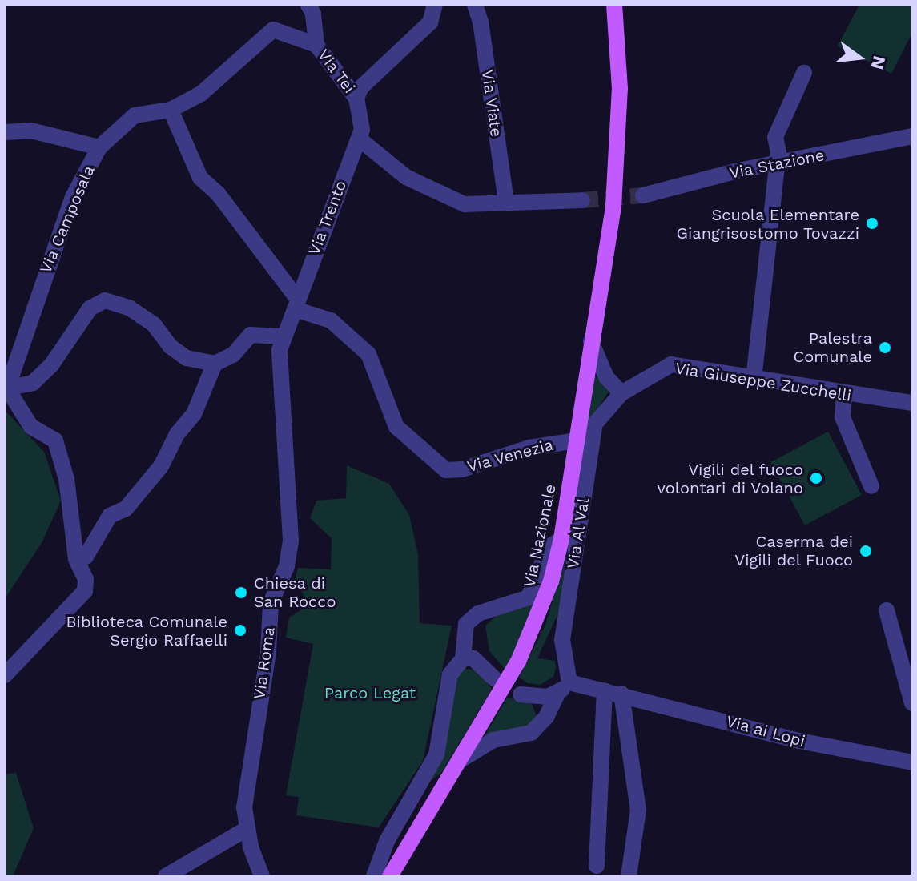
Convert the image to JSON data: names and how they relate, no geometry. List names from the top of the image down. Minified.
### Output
{"streets":{"main road":["Via Nazionale"],"street":["Via Tei","Via Viate","Via Stazione","Via Trento","Via Camposala","Via Giuseppe Zucchelli","Via Venezia","Via Al Val","Via Roma","Via ai Lopi"]},"crossings":[["Via Tei","Via Trento"],["Via Tei","Via Camposala"],["Via Trento","Via Venezia"],["Via Trento","Via Roma"],["Via Giuseppe Zucchelli","Via Al Val"],["Via Venezia","Via Nazionale"],["Via Al Val","Via ai Lopi"]],"parks":["Parco Legat"],"places":["Scuola Elementare Giangrisostomo Tovazzi","Palestra Comunale","Vigili del fuoco volontari di Volano","Caserma dei Vigili del Fuoco","Chiesa di San Rocco","Biblioteca Comunale Sergio Raffaelli"],"north":"right"}
